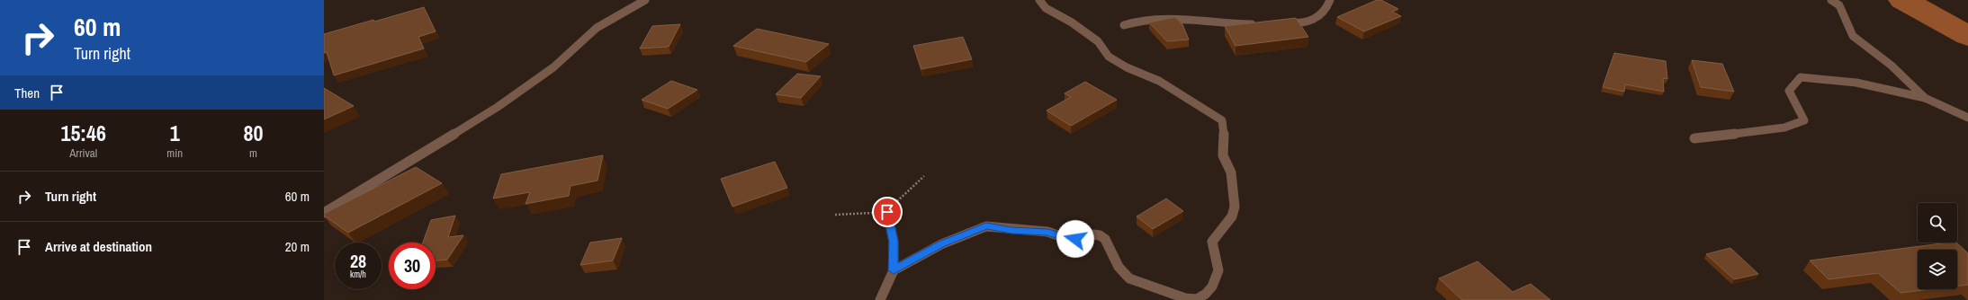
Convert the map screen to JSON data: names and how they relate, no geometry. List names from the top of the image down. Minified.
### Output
{"page":{"turn":["60 m","Turn right"],"then":"Then","eta":["15:46","Arrival","1","min","80","m"],"list":[{"name":"Turn right","value":"60 m"},{"name":"Arrive at destination","value":"20 m"}],"speed":"28 km/h","limit":"30"}}
